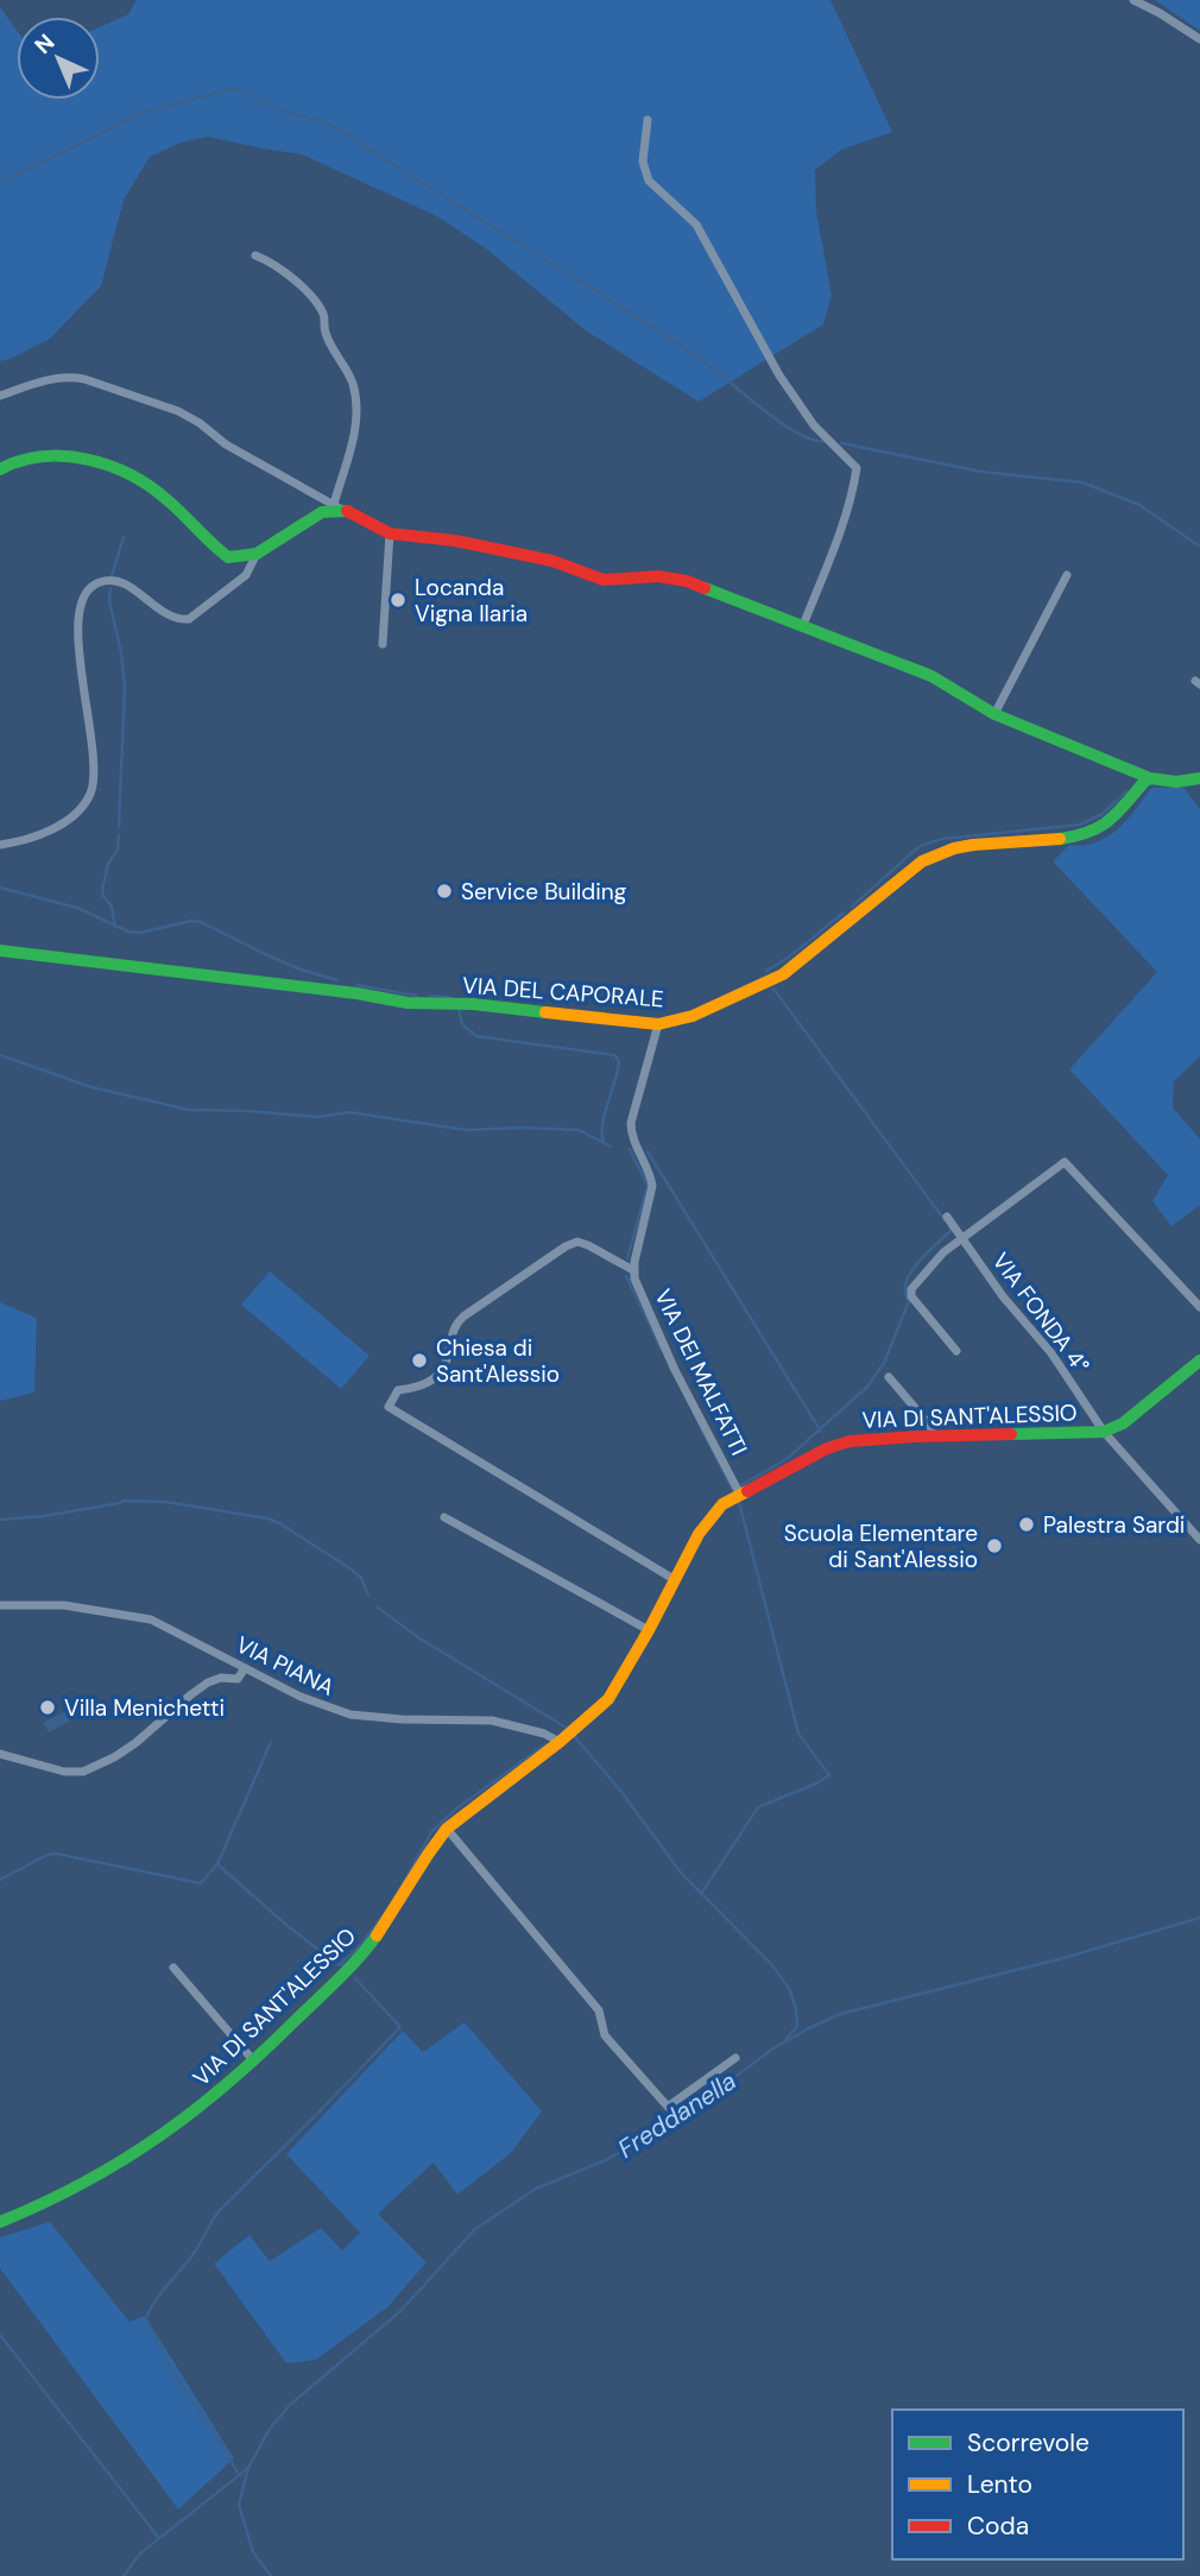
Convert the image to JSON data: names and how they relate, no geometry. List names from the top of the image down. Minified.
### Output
{"streets":{"street":["VIA DEL CAPORALE","VIA FONDA 4°","VIA DEI MALFATTI","VIA DI SANT'ALESSIO","VIA PIANA"]},"crossings":[["VIA DEL CAPORALE","VIA DEI MALFATTI"],["VIA FONDA 4°","VIA DI SANT'ALESSIO"],["VIA DEI MALFATTI","VIA DI SANT'ALESSIO"],["VIA DI SANT'ALESSIO","VIA PIANA"]],"water":["Freddanella"],"places":["Locanda Vigna Ilaria","Service Building","Chiesa di Sant'Alessio","Palestra Sardi","Scuola Elementare di Sant'Alessio","Villa Menichetti"],"legend":["Scorrevole","Lento","Coda"],"north":"top left"}
